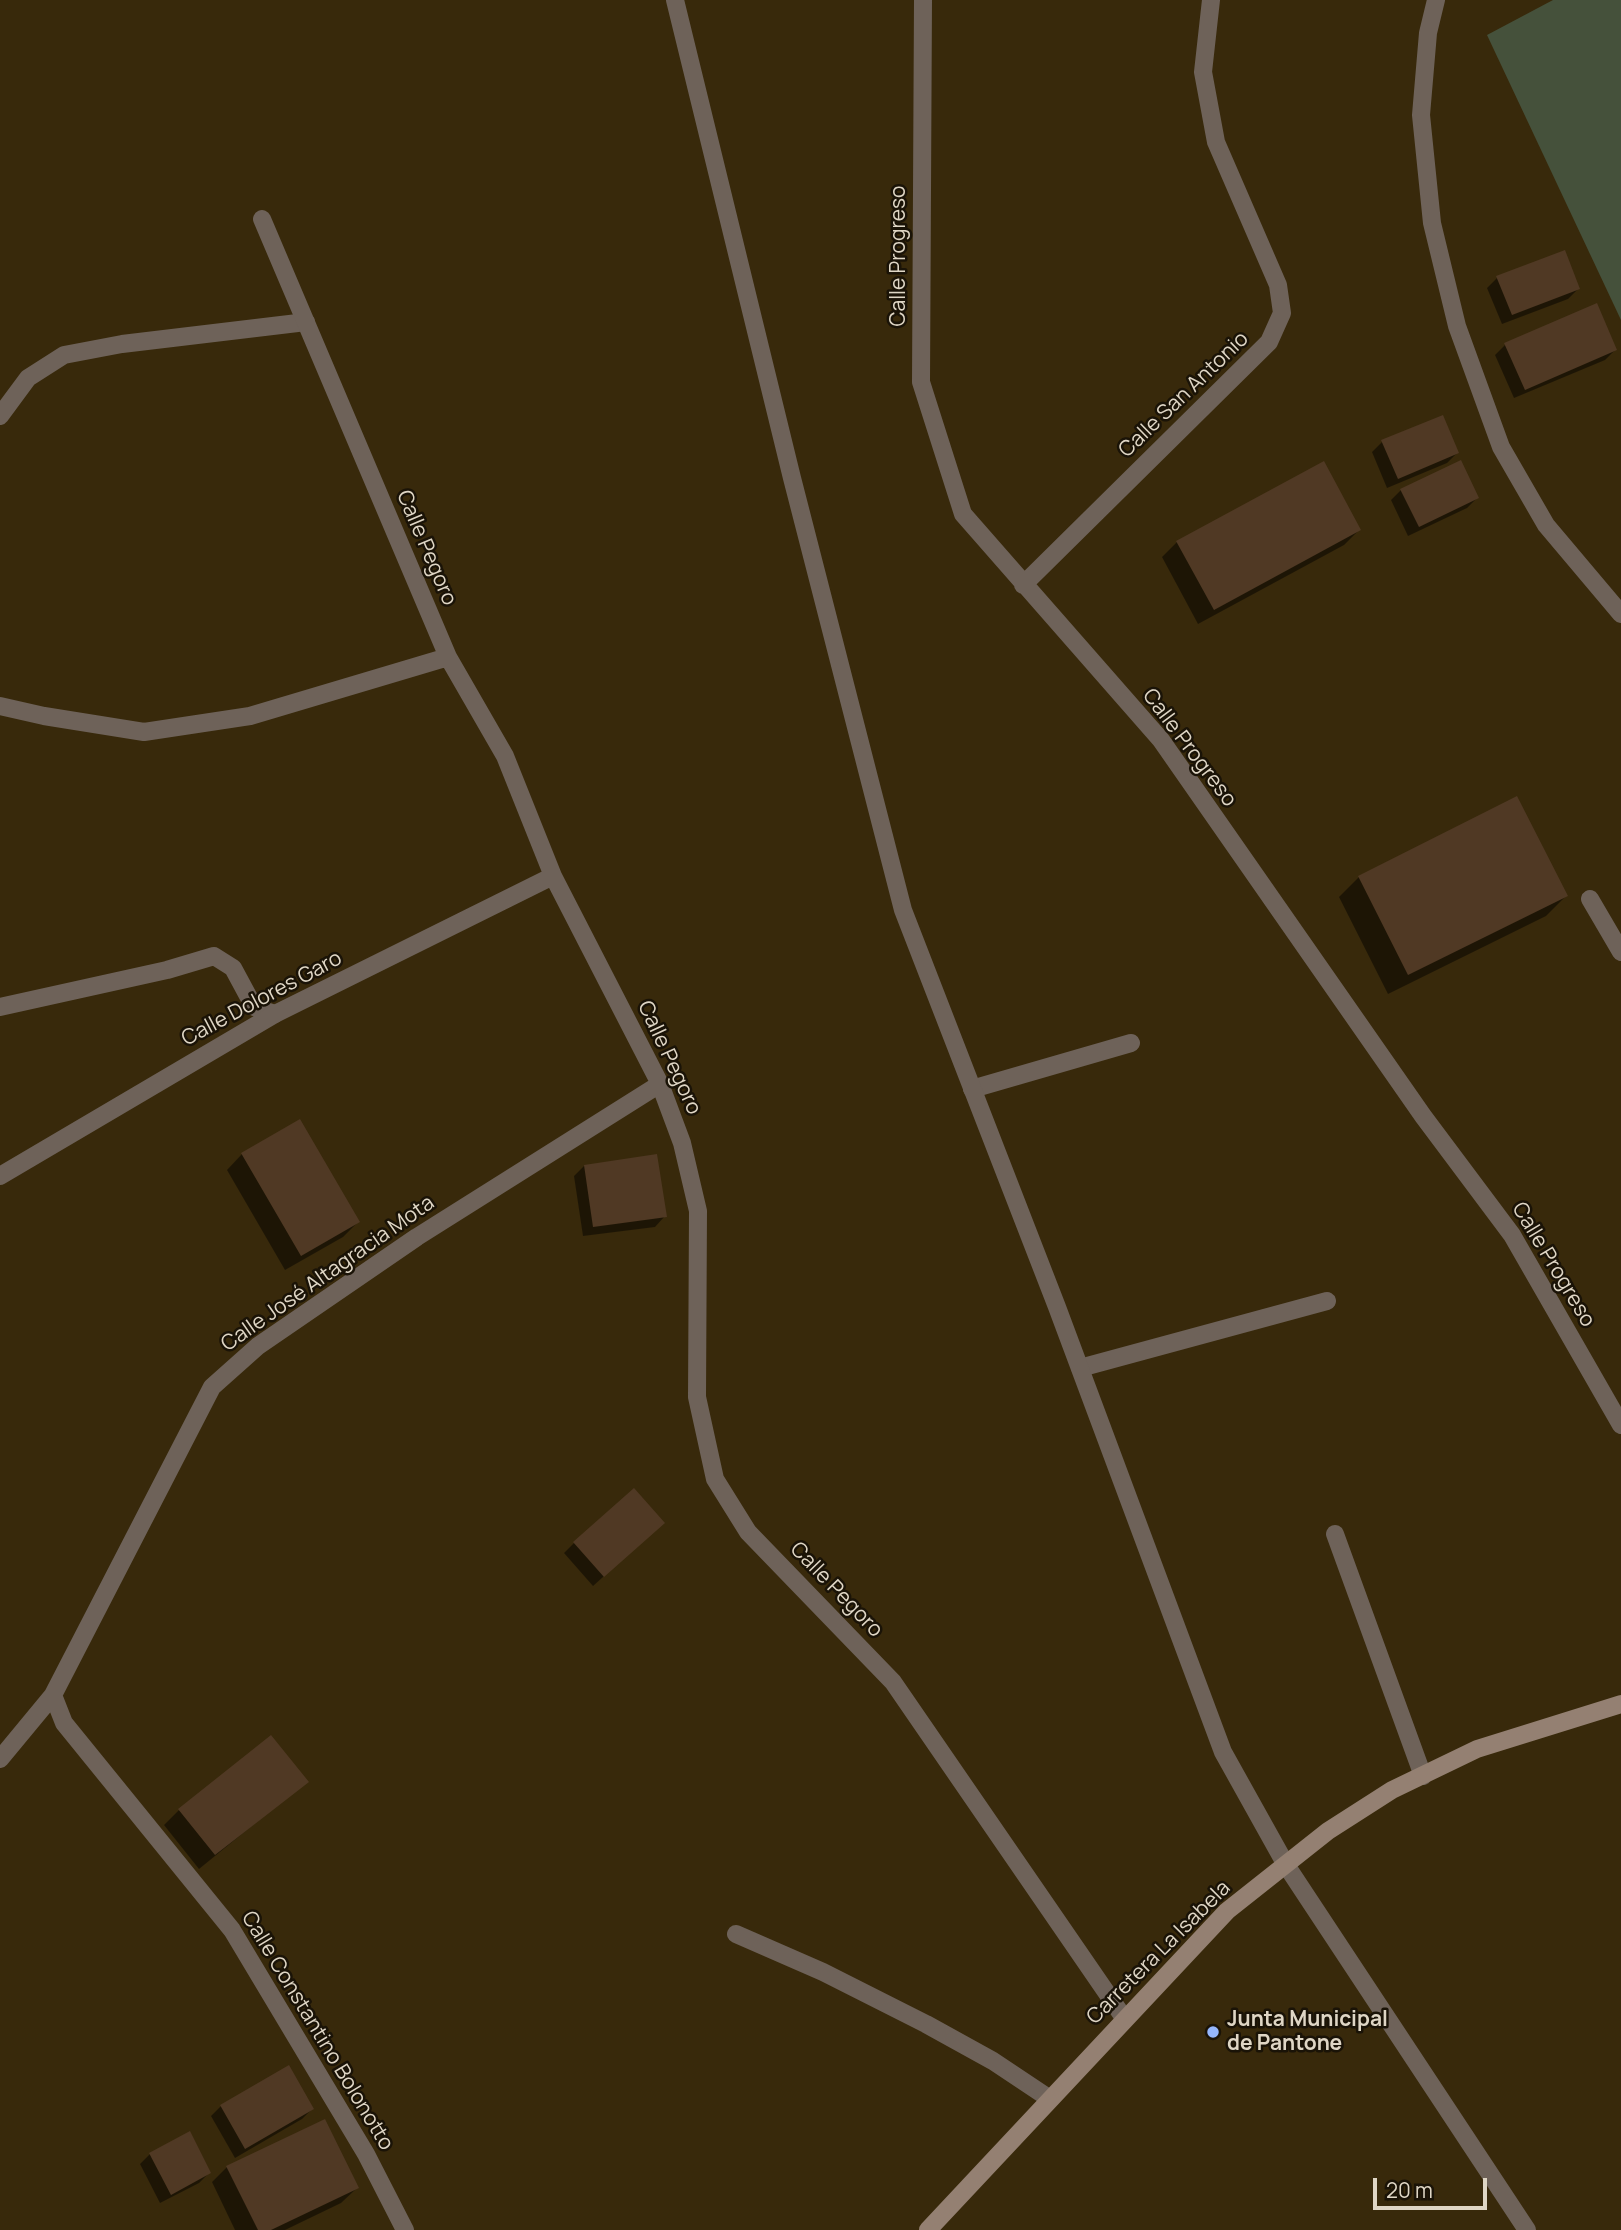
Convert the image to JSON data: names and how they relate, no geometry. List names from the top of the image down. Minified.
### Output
{"streets":{"main road":["Carretera La Isabela"],"street":["Calle Progreso","Calle San Antonio","Calle Pegoro","Calle Dolores Garo","Calle José Altagracia Mota","Calle Constantino Bolonotto"]},"crossings":[["Calle Progreso","Calle San Antonio"],["Calle Pegoro","Calle Dolores Garo"],["Calle Pegoro","Calle José Altagracia Mota"],["Calle Pegoro","Carretera La Isabela"],["Calle José Altagracia Mota","Calle Constantino Bolonotto"]],"places":["Junta Municipal de Pantone"],"scale_bar":"20 m"}
